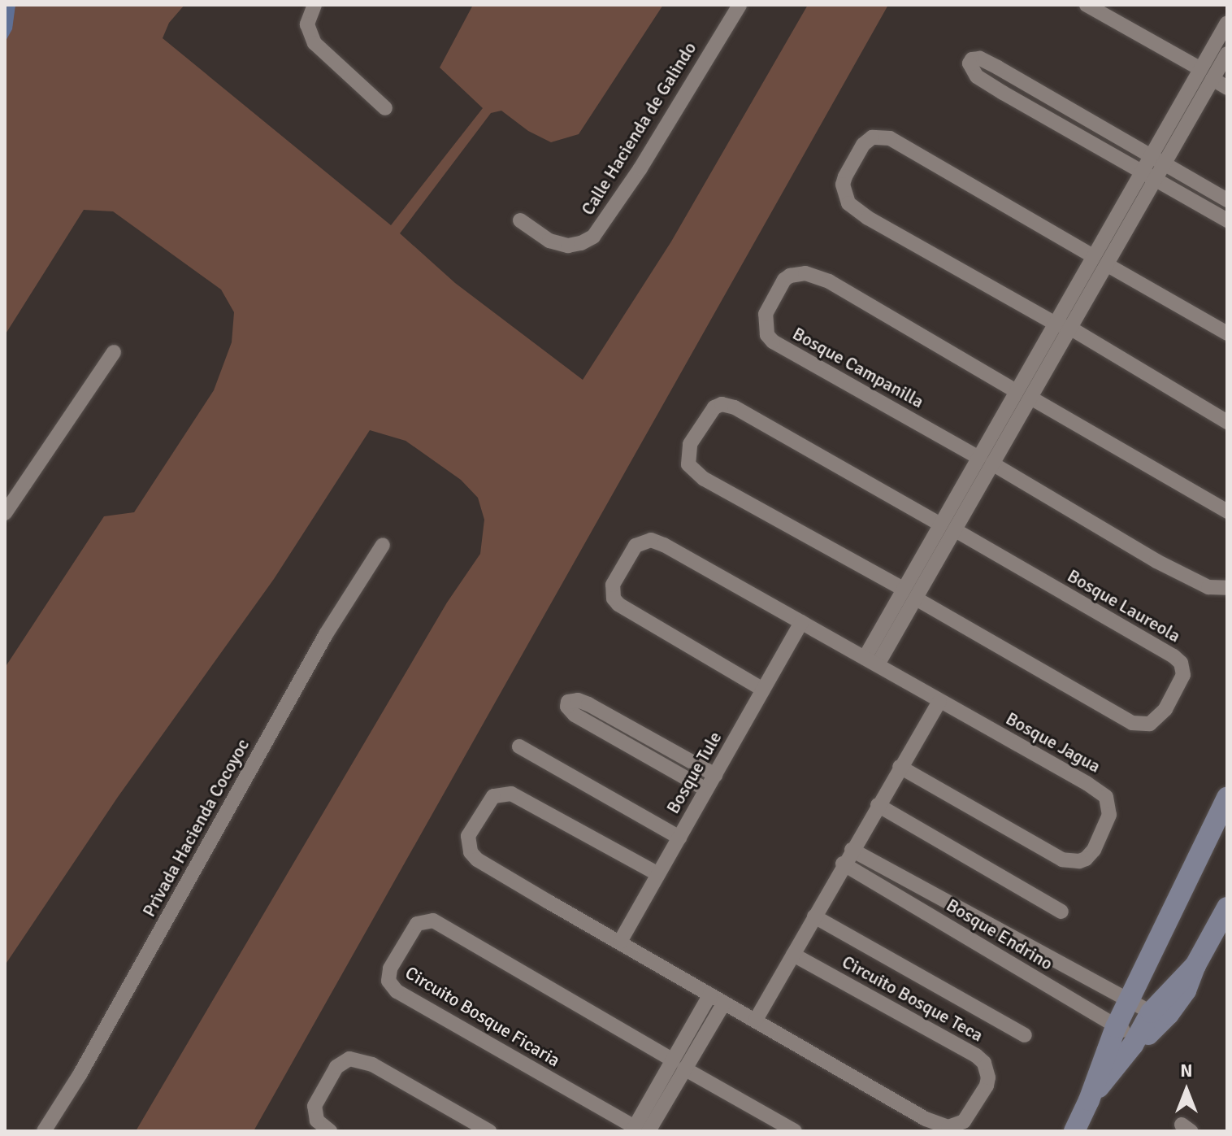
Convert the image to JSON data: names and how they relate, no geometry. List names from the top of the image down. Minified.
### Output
{"streets":{"street":["Calle Hacienda de Galindo","Bosque Campanilla","Bosque Laureola","Bosque Jagua","Bosque Tule","Privada Hacienda Cocoyoc","Bosque Endrino","Circuito Bosque Teca","Circuito Bosque Ficaria"]},"crossings":[["Bosque Jagua","Bosque Tule"]],"north":"top"}
